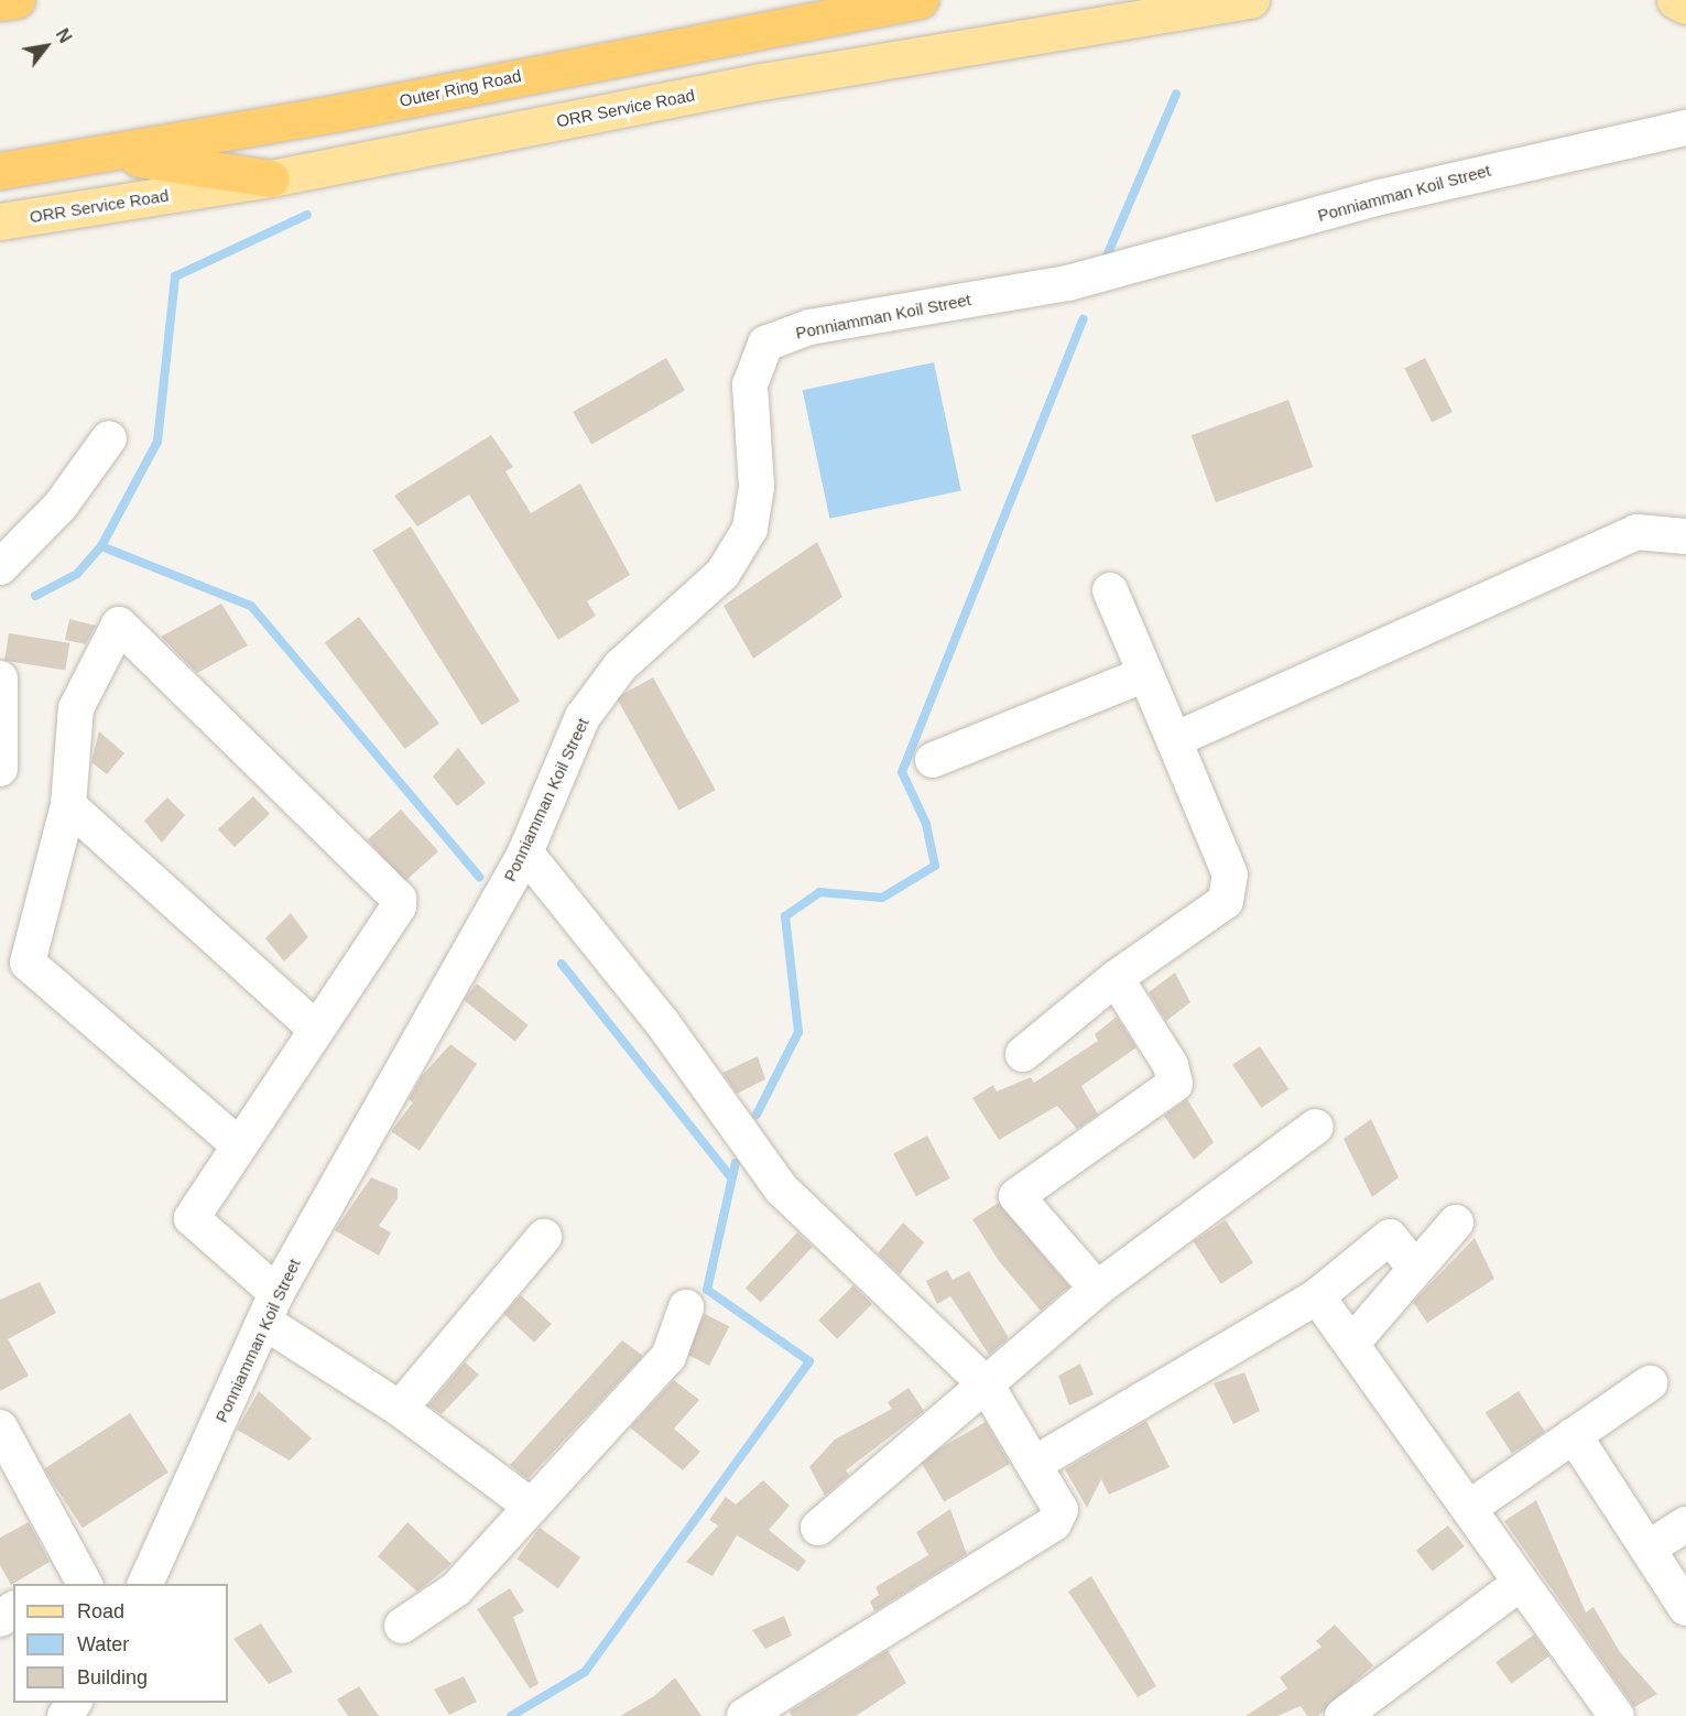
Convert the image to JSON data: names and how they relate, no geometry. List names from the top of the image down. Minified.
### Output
{"streets":{"highway":["Outer Ring Road"],"main road":["ORR Service Road"],"street":["Ponniamman Koil Street"]},"legend":["Road","Water","Building"],"north":"top right"}
